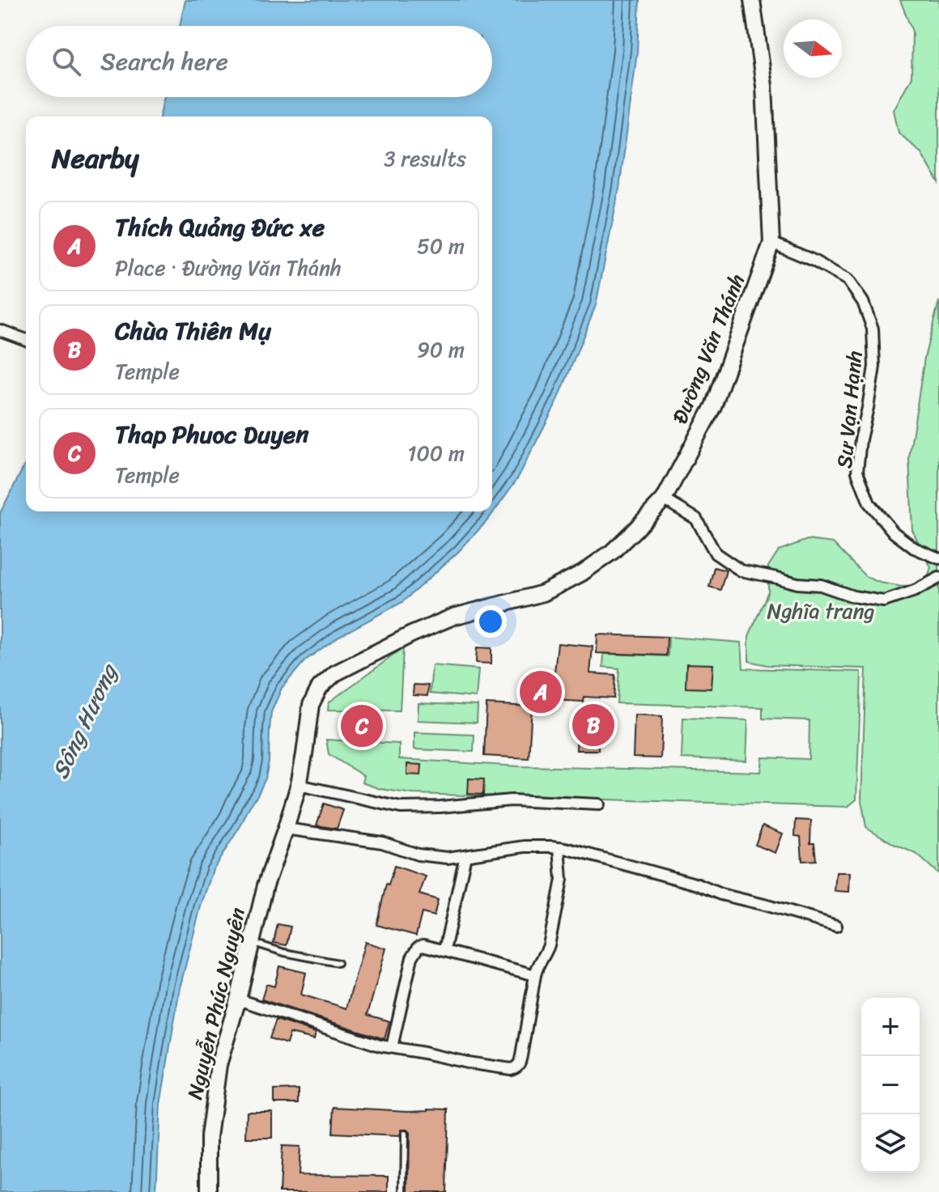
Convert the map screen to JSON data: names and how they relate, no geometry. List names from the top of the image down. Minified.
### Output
{"streets":{"main road":["Đường Văn Thánh","Nguyễn Phúc Nguyên"],"street":["Sư Vạn Hạnh"]},"crossings":[["Đường Văn Thánh","Sư Vạn Hạnh"],["Đường Văn Thánh","Nguyễn Phúc Nguyên"]],"water":["Sông Hương"],"parks":["Nghĩa trang"],"north":"right","page":{"search":"Search here","heading":["Nearby","3 results"],"list":[{"mark":"A","name":"Thích Quảng Đức xe","note":"Place · Đường Văn Thánh","value":"50 m"},{"mark":"B","name":"Chùa Thiên Mụ","note":"Temple","value":"90 m"},{"mark":"C","name":"Thap Phuoc Duyen","note":"Temple","value":"100 m"}],"pins":["A","B","C"],"map_buttons":["+","−"]}}
